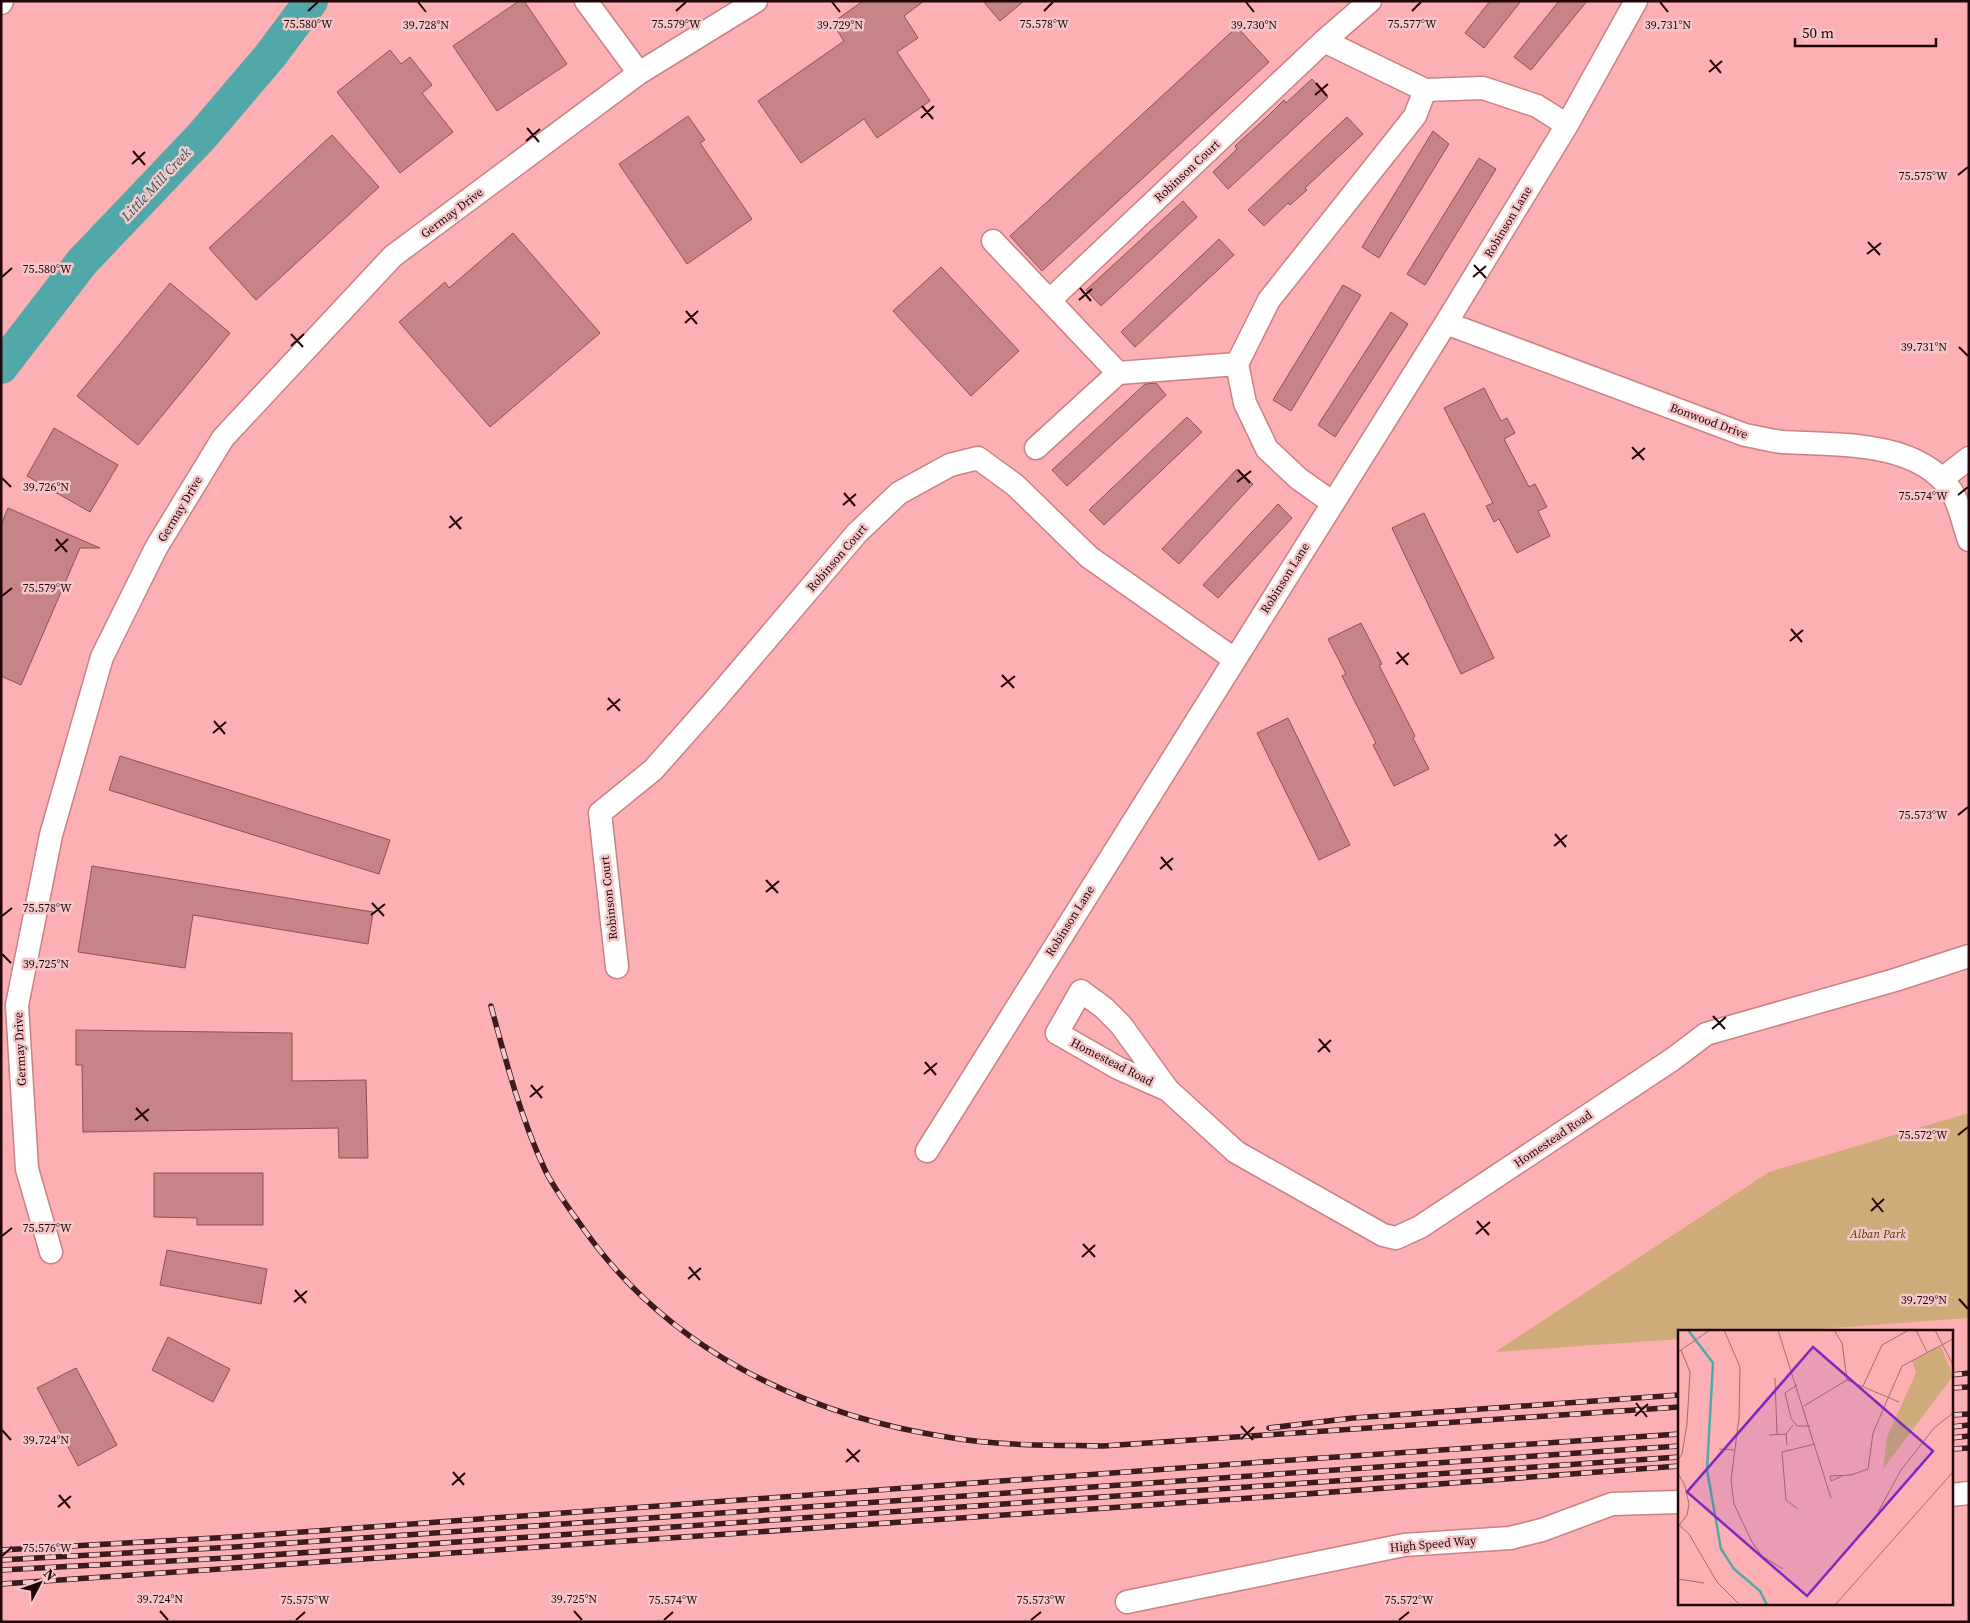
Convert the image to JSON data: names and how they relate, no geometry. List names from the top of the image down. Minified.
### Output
{"streets":{"street":["Robinson Court","Germay Drive","Robinson Lane","Bonwood Drive","Homestead Road","High Speed Way"]},"crossings":[["Robinson Court","Robinson Lane"],["Robinson Lane","Bonwood Drive"]],"water":["Little Mill Creek"],"parks":["Alban Park"],"scale_bar":"50 m","north":"top right","coordinates":["75.580°W","75.579°W","75.578°W","75.577°W","39.728°N","39.729°N","39.731°N","39.730°N","75.575°W","39.726°N","75.574°W","75.573°W","39.725°N","75.572°W","39.724°N","75.576°W"]}
